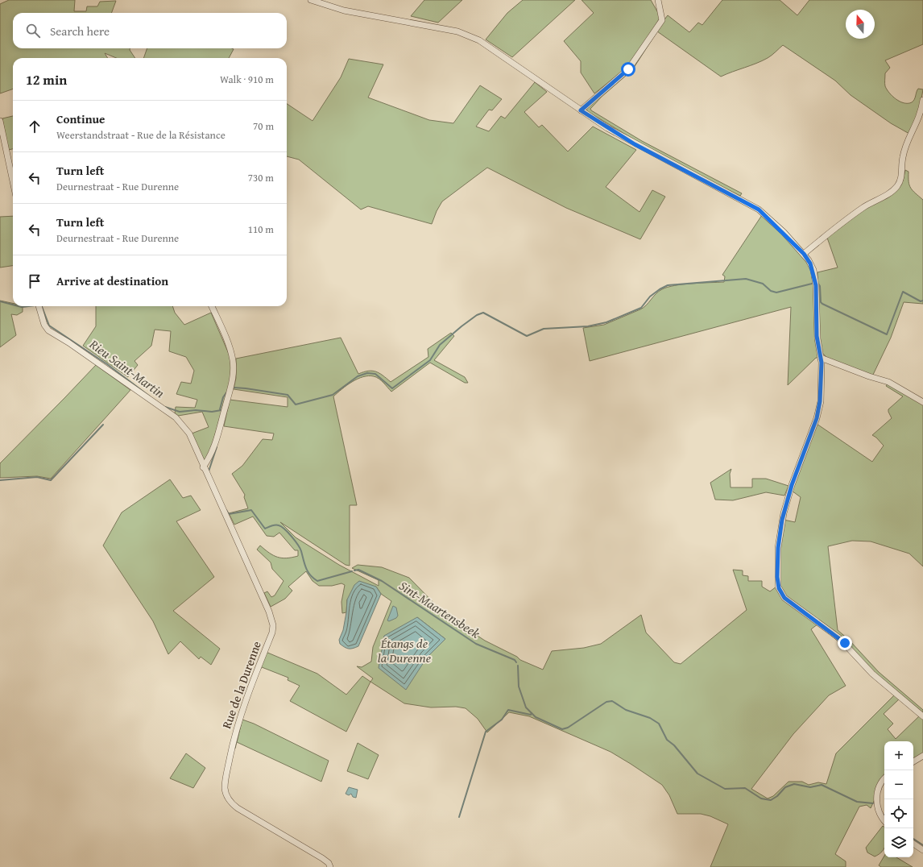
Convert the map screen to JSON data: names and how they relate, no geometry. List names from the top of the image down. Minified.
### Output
{"streets":{"street":["Rue de la Durenne"]},"water":["Rieu Saint-Martin","Sint-Maartensbeek","Étangs de la Durenne"],"north":"top","page":{"search":"Search here","heading":["12 min","Walk · 910 m"],"list":[["Continue","Weerstandstraat - Rue de la Résistance","70 m"],["Turn left","Deurnestraat - Rue Durenne","730 m"],["Turn left","Deurnestraat - Rue Durenne","110 m"],"Arrive at destination"],"map_buttons":["+","−"]}}
